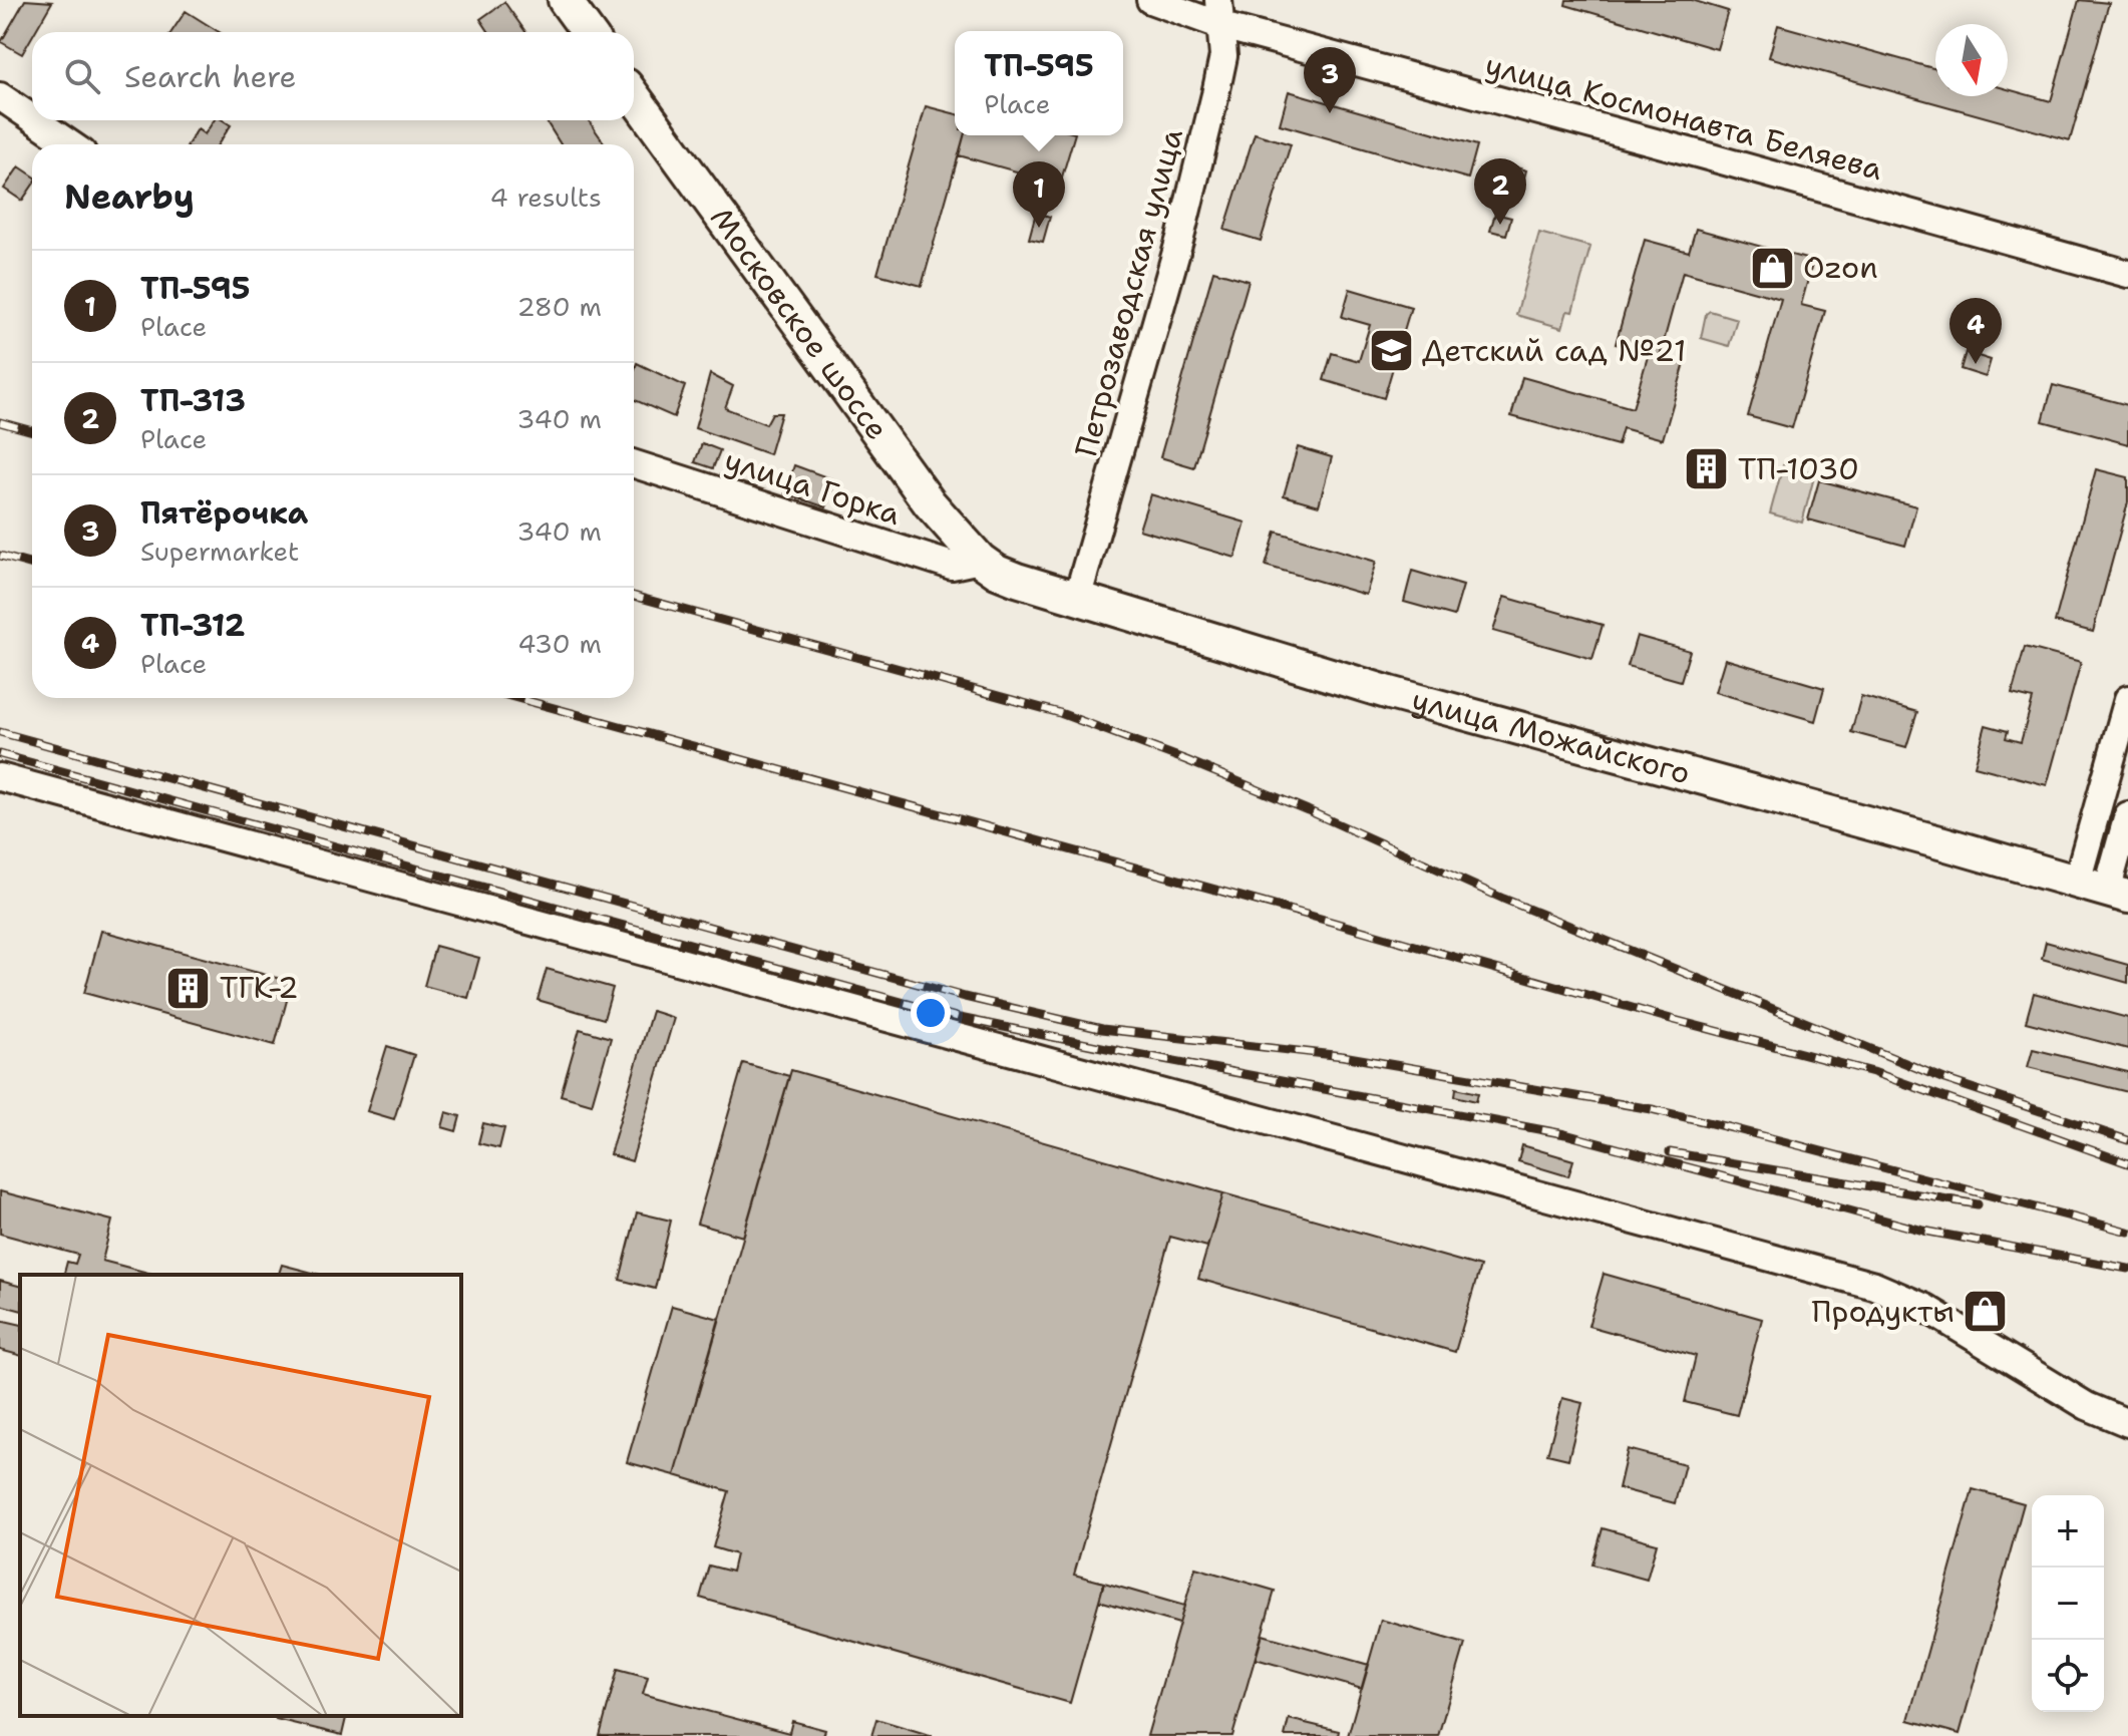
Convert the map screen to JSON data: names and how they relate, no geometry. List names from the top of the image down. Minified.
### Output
{"streets":{"main road":["Московское шоссе","улица Можайского"],"street":["улица Космонавта Беляева","Петрозаводская улица","улица Горка"]},"crossings":[["улица Космонавта Беляева","Петрозаводская улица"],["Петрозаводская улица","улица Можайского"],["Московское шоссе","улица Горка"],["Московское шоссе","улица Можайского"],["улица Горка","улица Можайского"]],"places":{"shop":["Ozon","Продукты"],"school or university":["Детский сад №21"],"building":["ТП-1030","ТГК-2"]},"north":"bottom","page":{"popup":["ТП-595","Place"],"search":"Search here","pins":["3","2","1","4"],"heading":["Nearby","4 results"],"list":[{"mark":"1","name":"ТП-595","note":"Place","value":"280 m"},{"mark":"2","name":"ТП-313","note":"Place","value":"340 m"},{"mark":"3","name":"Пятёрочка","note":"Supermarket","value":"340 m"},{"mark":"4","name":"ТП-312","note":"Place","value":"430 m"}],"map_buttons":["+","−"]}}
